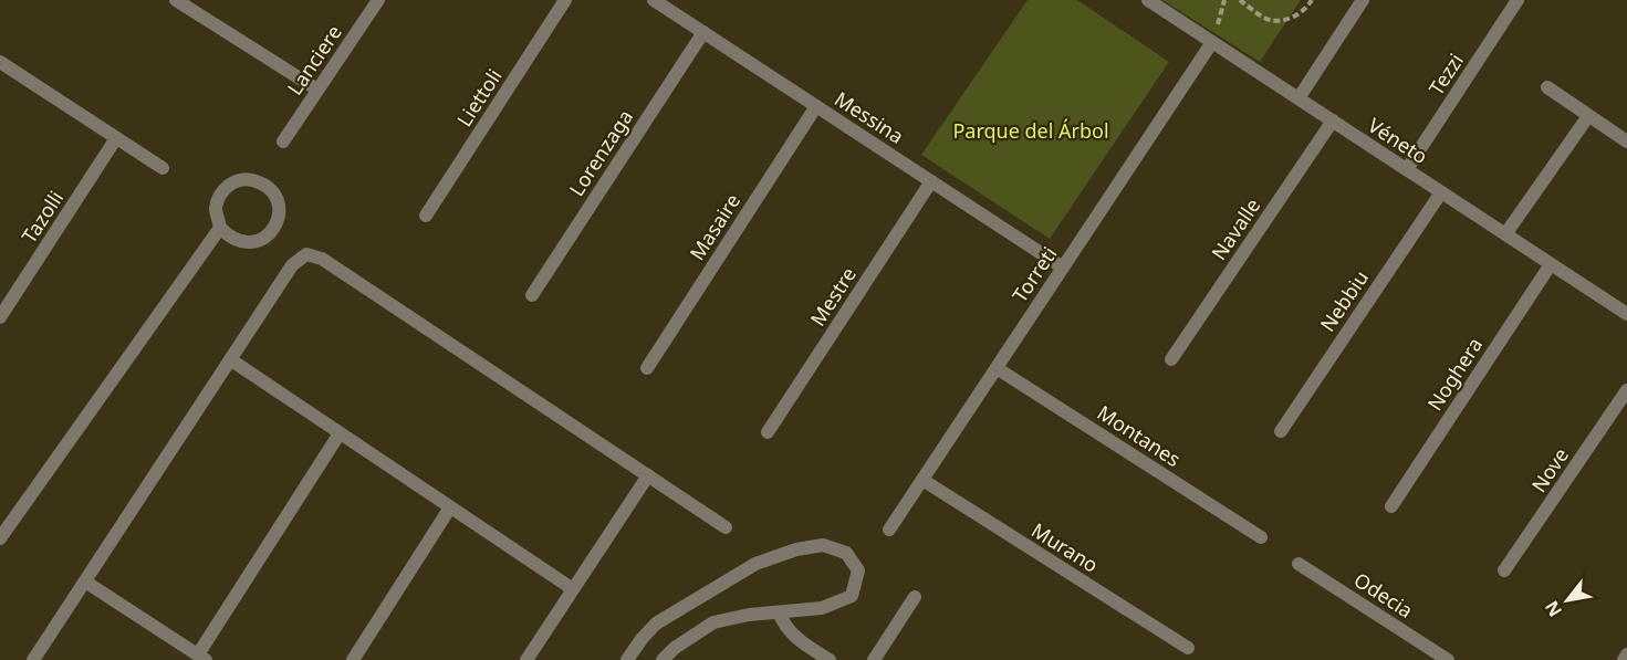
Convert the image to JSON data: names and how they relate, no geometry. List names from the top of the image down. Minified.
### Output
{"streets":{"street":["Lanciere","Tezzi","Liettoli","Messina","Véneto","Lorenzaga","Tazolli","Masaire","Navalle","Torreti","Mestre","Nebbiu","Noghera","Montanes","Nove","Murano","Odecia"]},"crossings":[["Tezzi","Véneto"],["Messina","Lorenzaga"],["Messina","Masaire"],["Messina","Torreti"],["Messina","Mestre"],["Véneto","Navalle"],["Véneto","Torreti"],["Véneto","Nebbiu"],["Véneto","Noghera"],["Torreti","Montanes"],["Torreti","Murano"]],"parks":["Parque del Árbol"],"north":"bottom left"}
